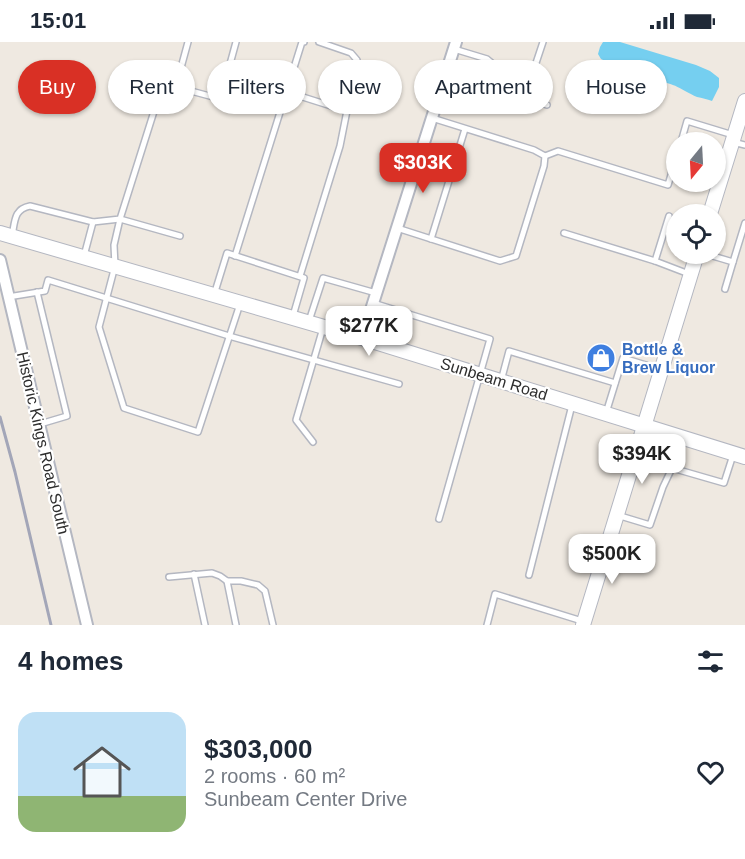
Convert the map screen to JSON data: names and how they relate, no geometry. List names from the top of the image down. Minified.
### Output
{"streets":{"street":["Sunbeam Road","Historic Kings Road South"]},"places":{"shop":["Bottle & Brew Liquor"]},"north":"bottom","page":{"status":"15:01","chip":["Buy","Rent","Filters","New","Apartment","House"],"price":["$303K","$277K","$394K","$500K"],"heading":"4 homes","list":[{"name":"$303,000","note":"2 rooms · 60 m² · Sunbeam Center Drive"}]}}
